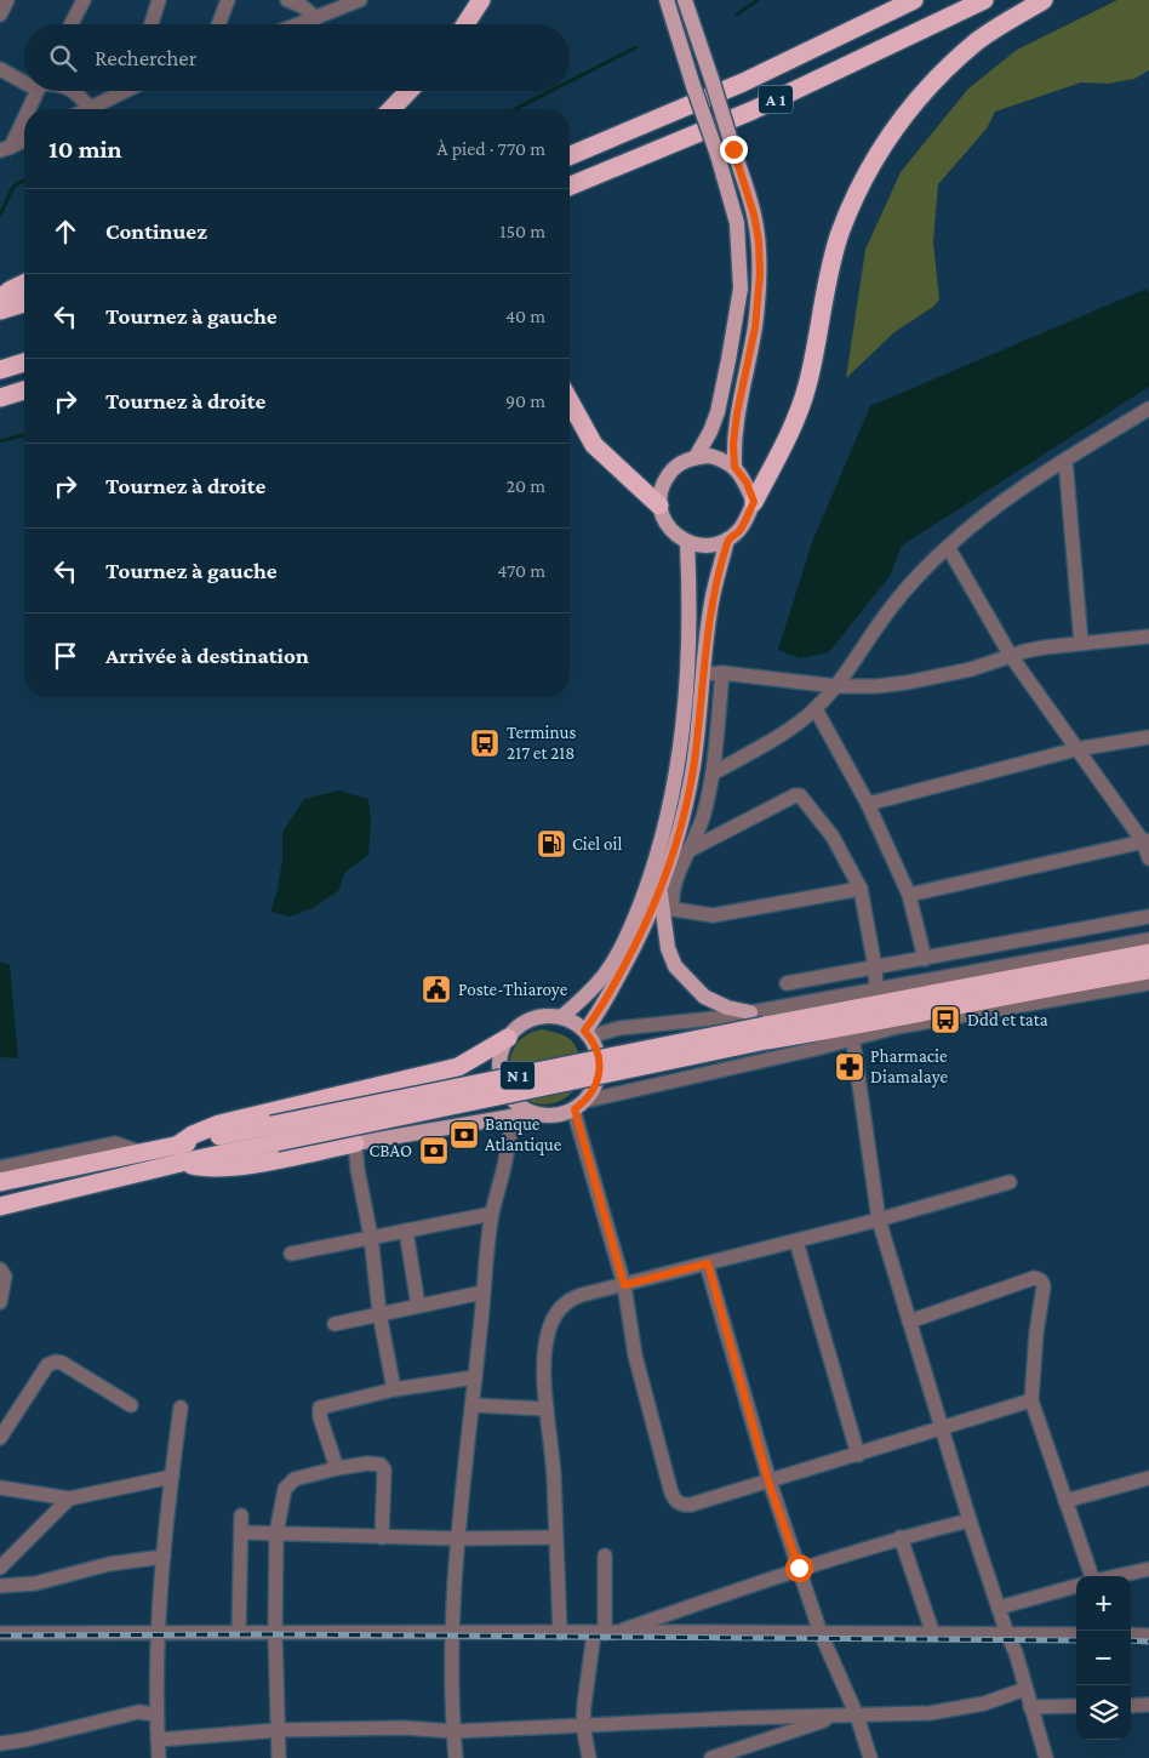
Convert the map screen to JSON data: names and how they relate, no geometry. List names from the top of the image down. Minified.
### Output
{"streets":{"highway":["A 1","N 1"]},"places":{"bus stop":["Terminus 217 et 218","Ddd et tata"],"fuel station":["Ciel oil"],"public building":["Poste-Thiaroye"],"pharmacy":["Pharmacie Diamalaye"],"bank":["Banque Atlantique","CBAO"]},"page":{"search":"Rechercher","heading":["10 min","À pied · 770 m"],"list":[["Continuez","150 m"],["Tournez à gauche","40 m"],["Tournez à droite","90 m"],["Tournez à droite","20 m"],["Tournez à gauche","470 m"],"Arrivée à destination"],"map_buttons":["+","−"]}}
